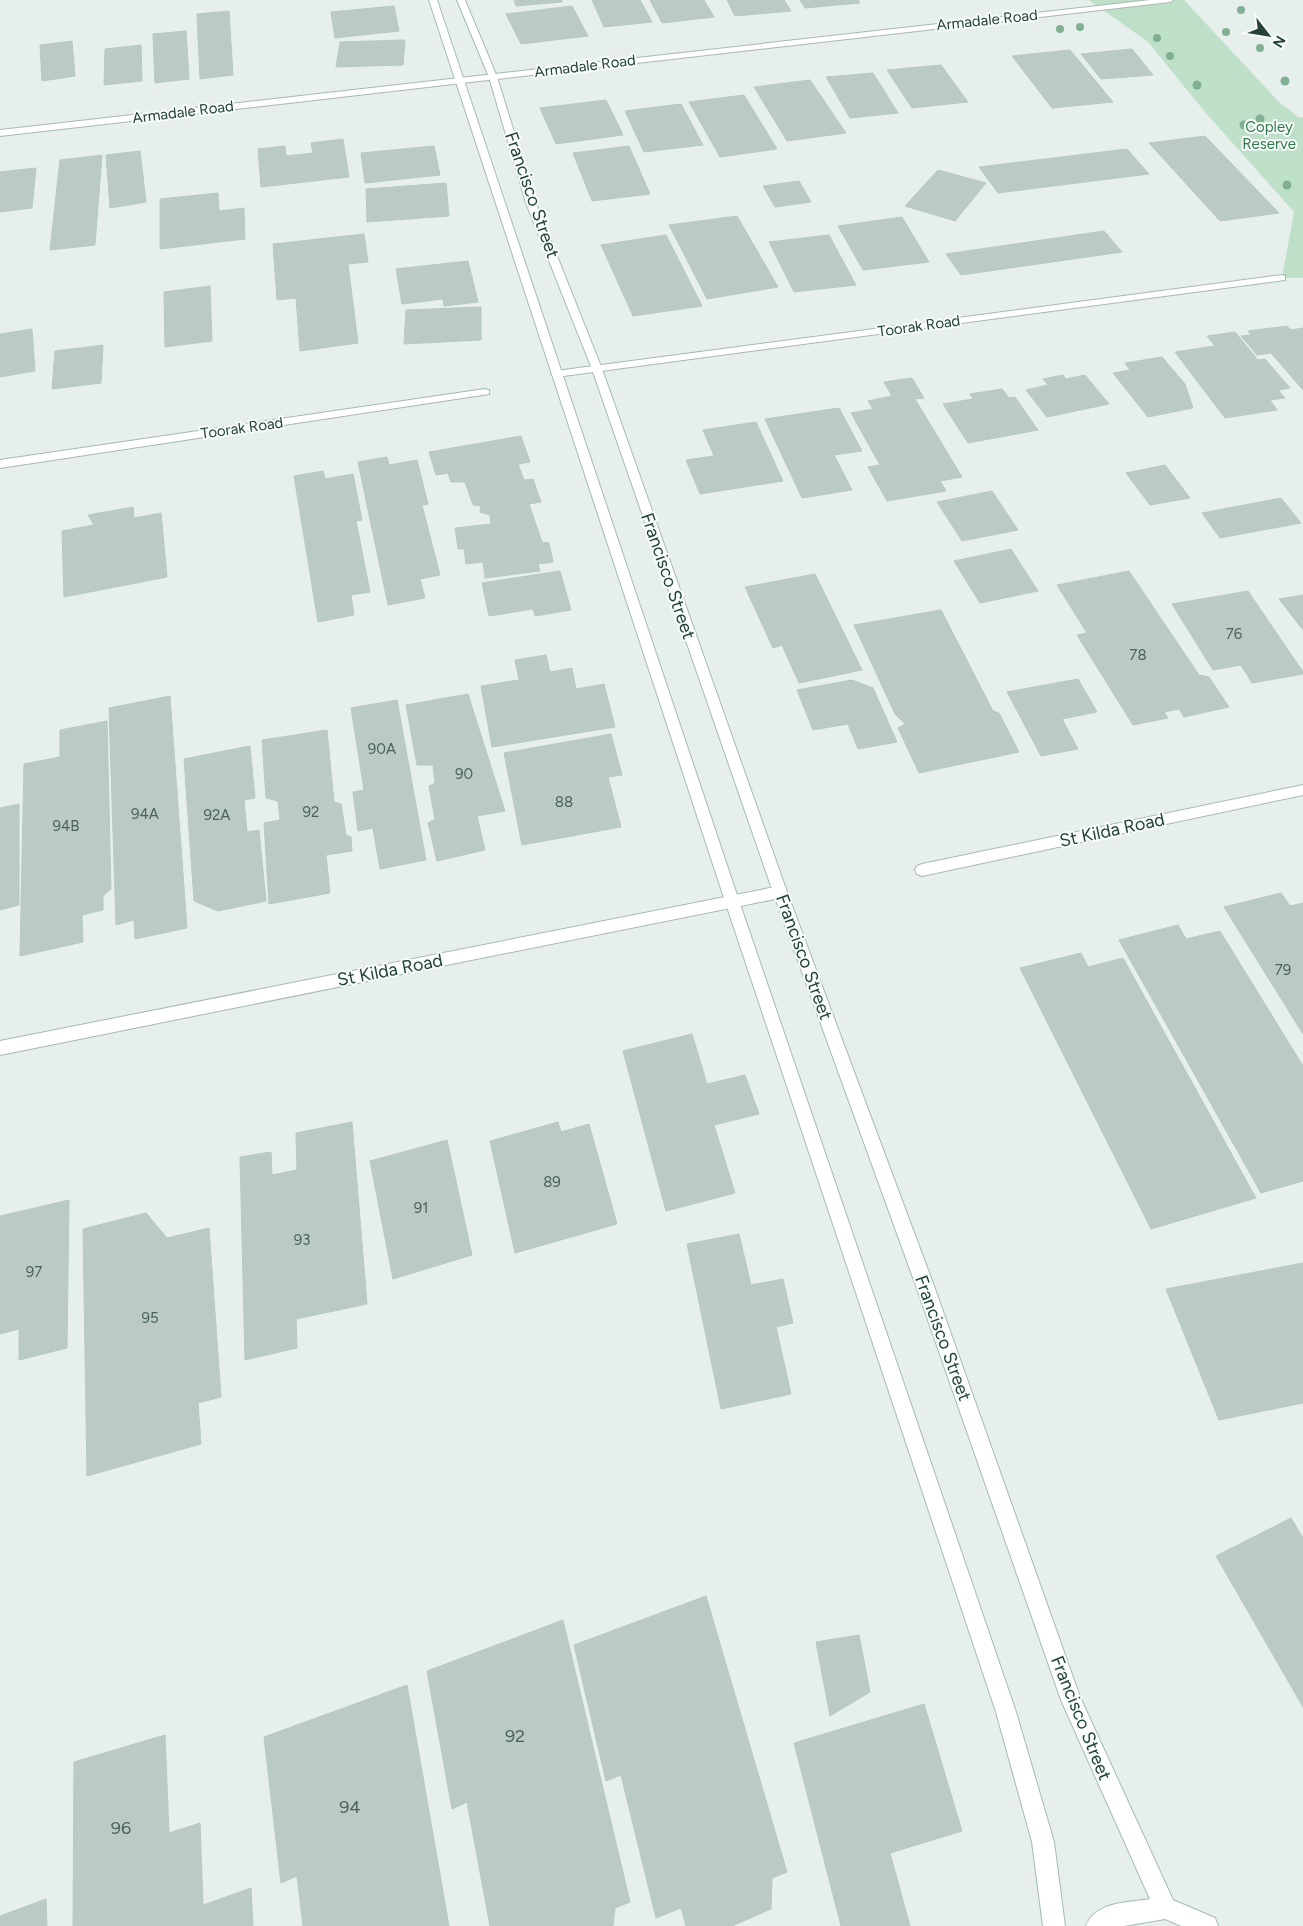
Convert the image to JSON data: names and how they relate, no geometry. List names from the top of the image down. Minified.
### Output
{"streets":{"street":["Armadale Road","Francisco Street","Toorak Road","St Kilda Road"]},"crossings":[["Armadale Road","Francisco Street"],["Francisco Street","Toorak Road"],["Francisco Street","St Kilda Road"]],"parks":["Copley Reserve"],"house_numbers":["76","78","90A","90","88","92","94A","92A","94B","79","89","91","93","97","95","92","94","96"],"north":"bottom right"}
